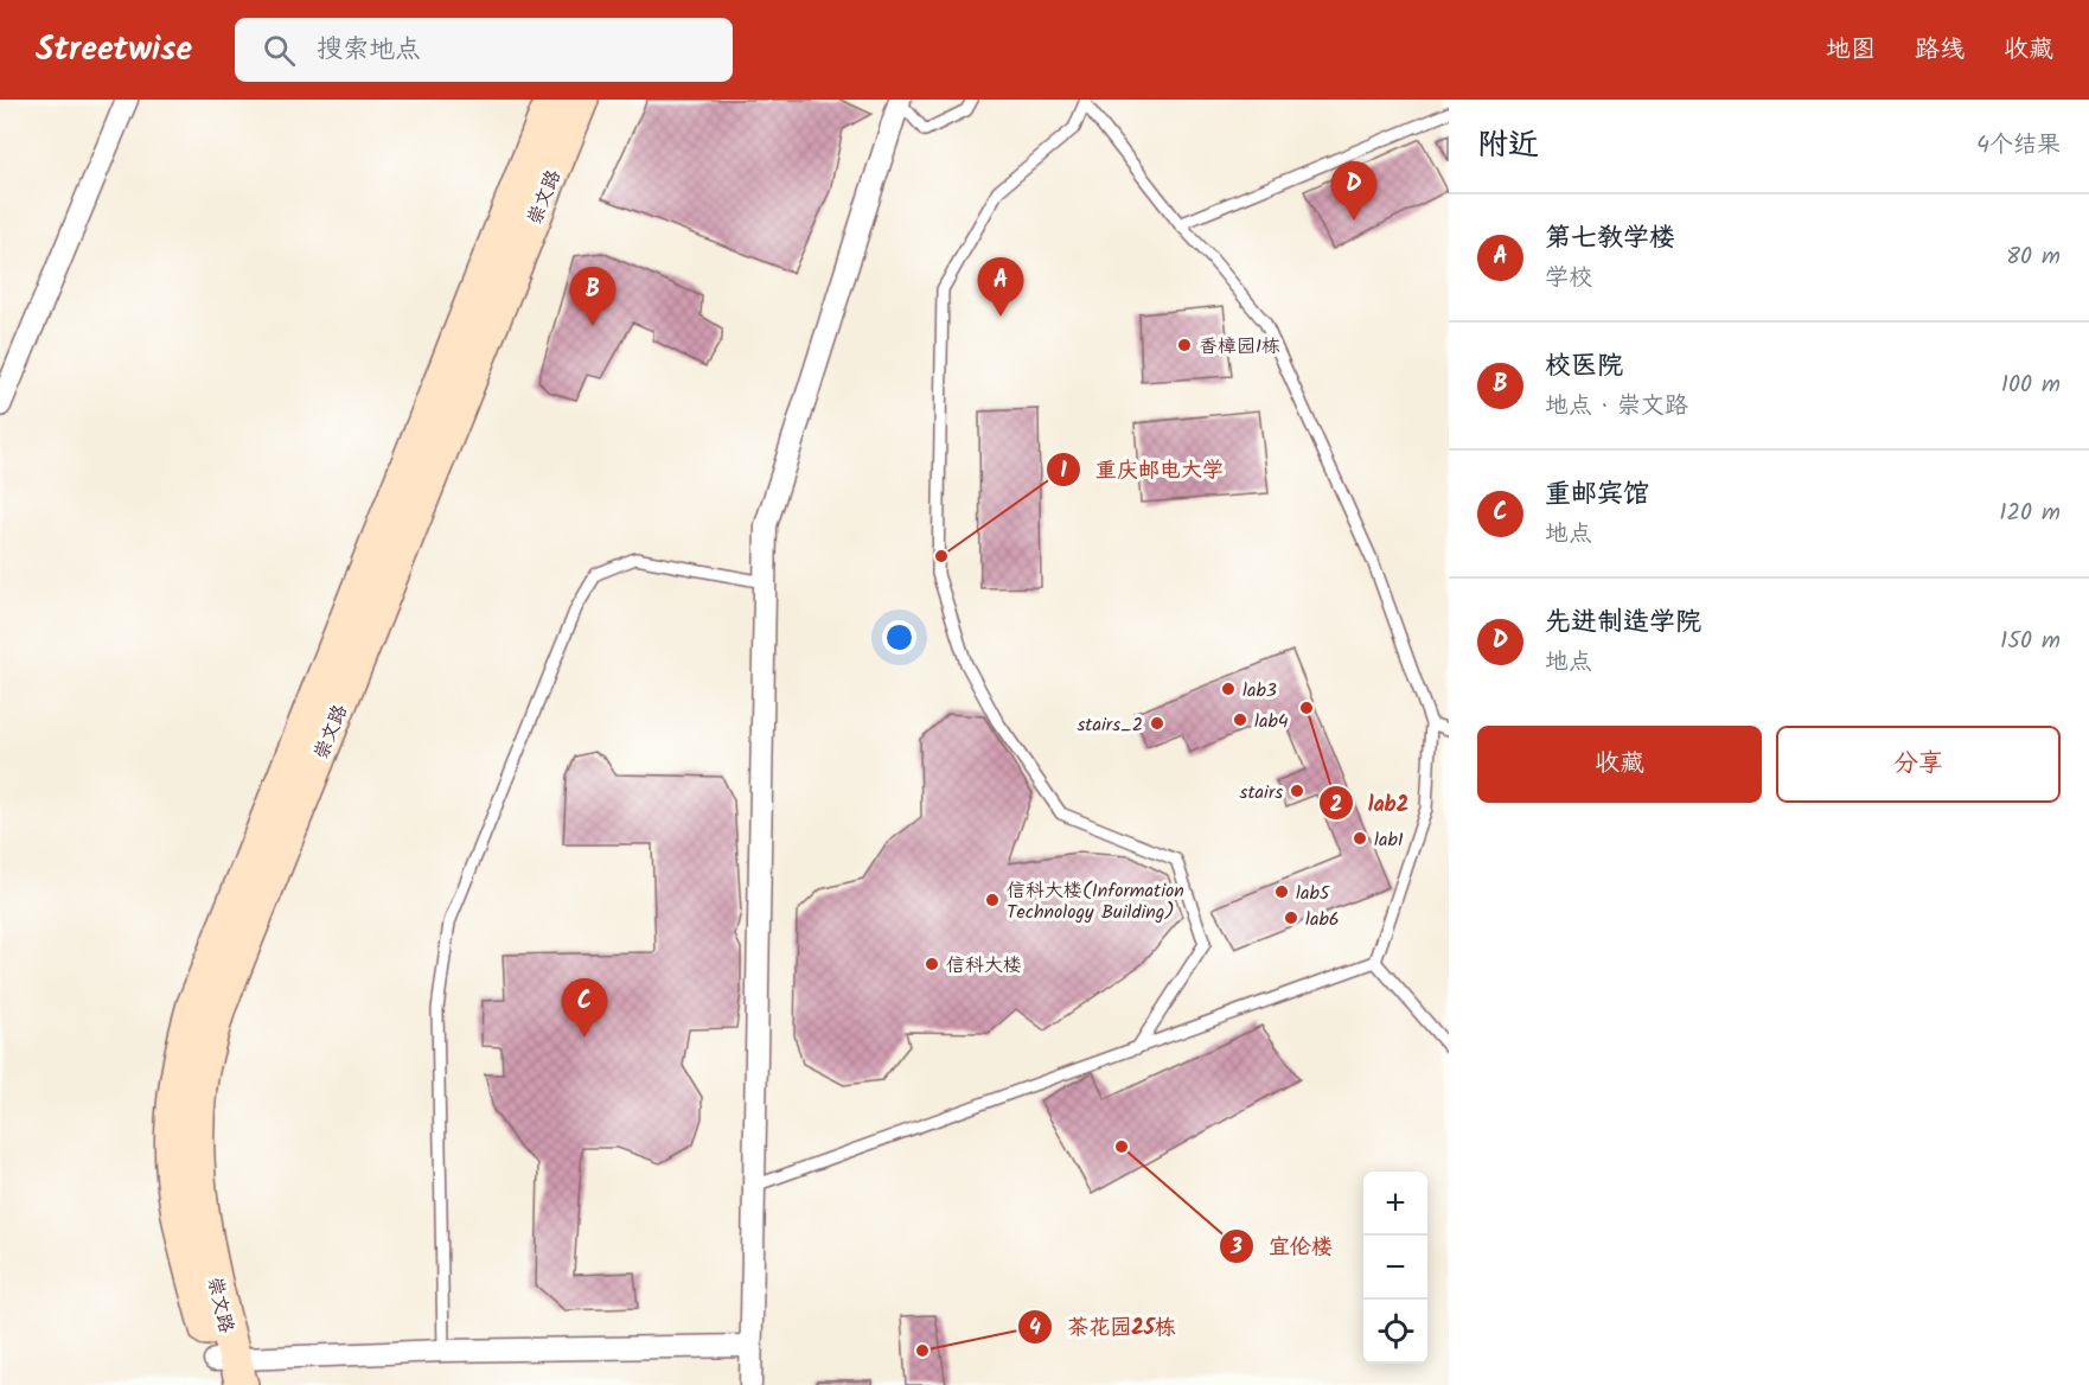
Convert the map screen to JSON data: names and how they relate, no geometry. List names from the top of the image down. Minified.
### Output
{"streets":{"main road":["崇文路"]},"places":["香樟园1栋","重庆邮电大学","lab3","lab2","lab4","stairs_2","stairs","lab1","lab5","信科大楼(Information Technology Building)","lab6","信科大楼","宜伦楼","茶花园25栋"],"page":{"header":"Streetwise","search":"搜索地点","nav":["地图","路线","收藏"],"heading":["附近","4个结果"],"pins":["D","A","B","C"],"list":[{"mark":"A","name":"第七教学楼","note":"学校","value":"80 m"},{"mark":"B","name":"校医院","note":"地点 · 崇文路","value":"100 m"},{"mark":"C","name":"重邮宾馆","note":"地点","value":"120 m"},{"mark":"D","name":"先进制造学院","note":"地点","value":"150 m"}],"buttons":["收藏","分享"],"map_buttons":["+","−"]}}
